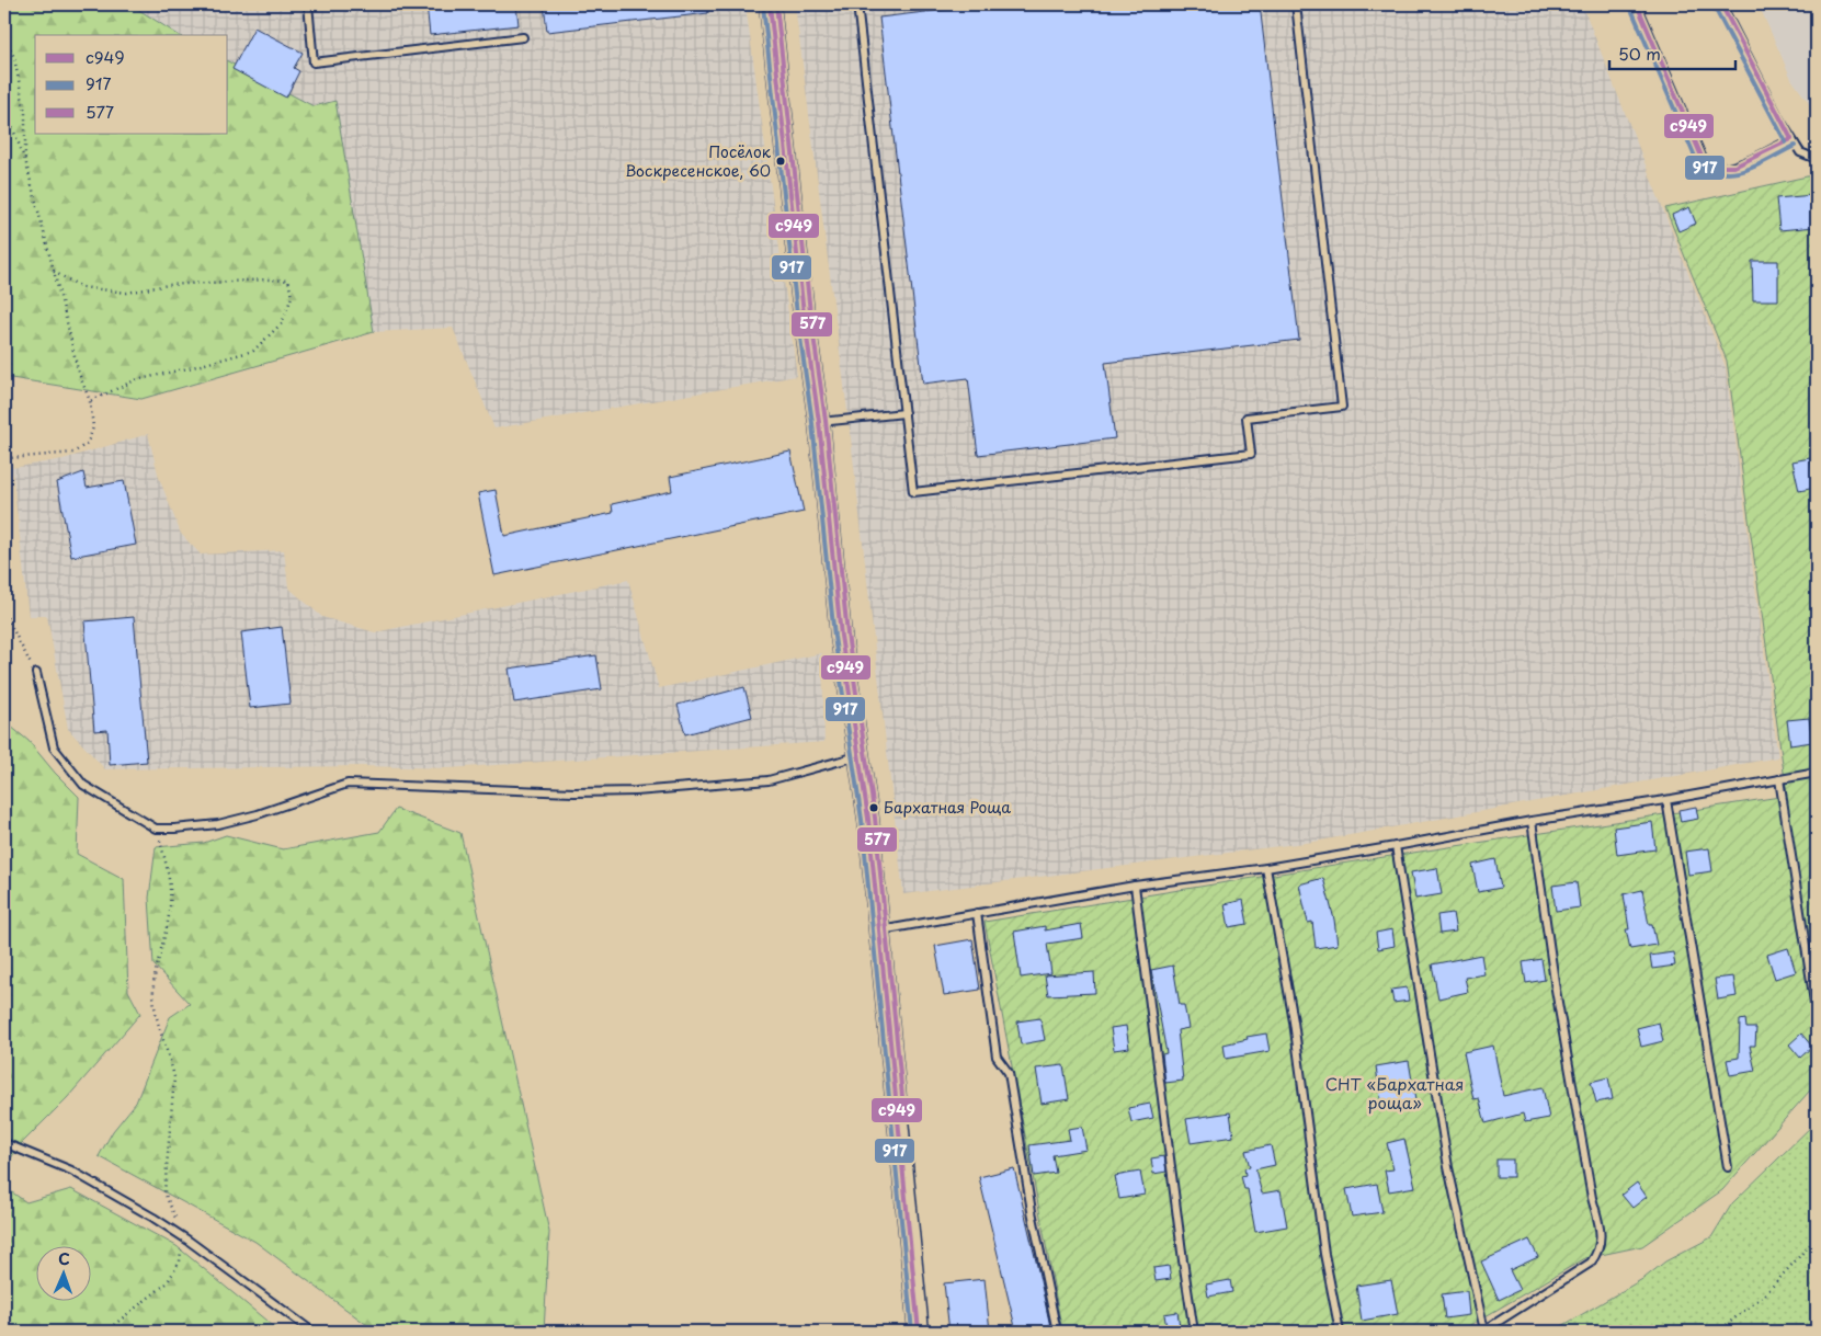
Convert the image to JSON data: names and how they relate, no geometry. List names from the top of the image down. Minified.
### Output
{"parks":["СНТ «Бархатная роща»"],"places":["Посёлок Воскресенское, 60","Бархатная Роща"],"lines":["transit line с949","transit line 577","transit line 917"],"legend":["с949","917","577"],"scale_bar":"50 m","north":"top"}
